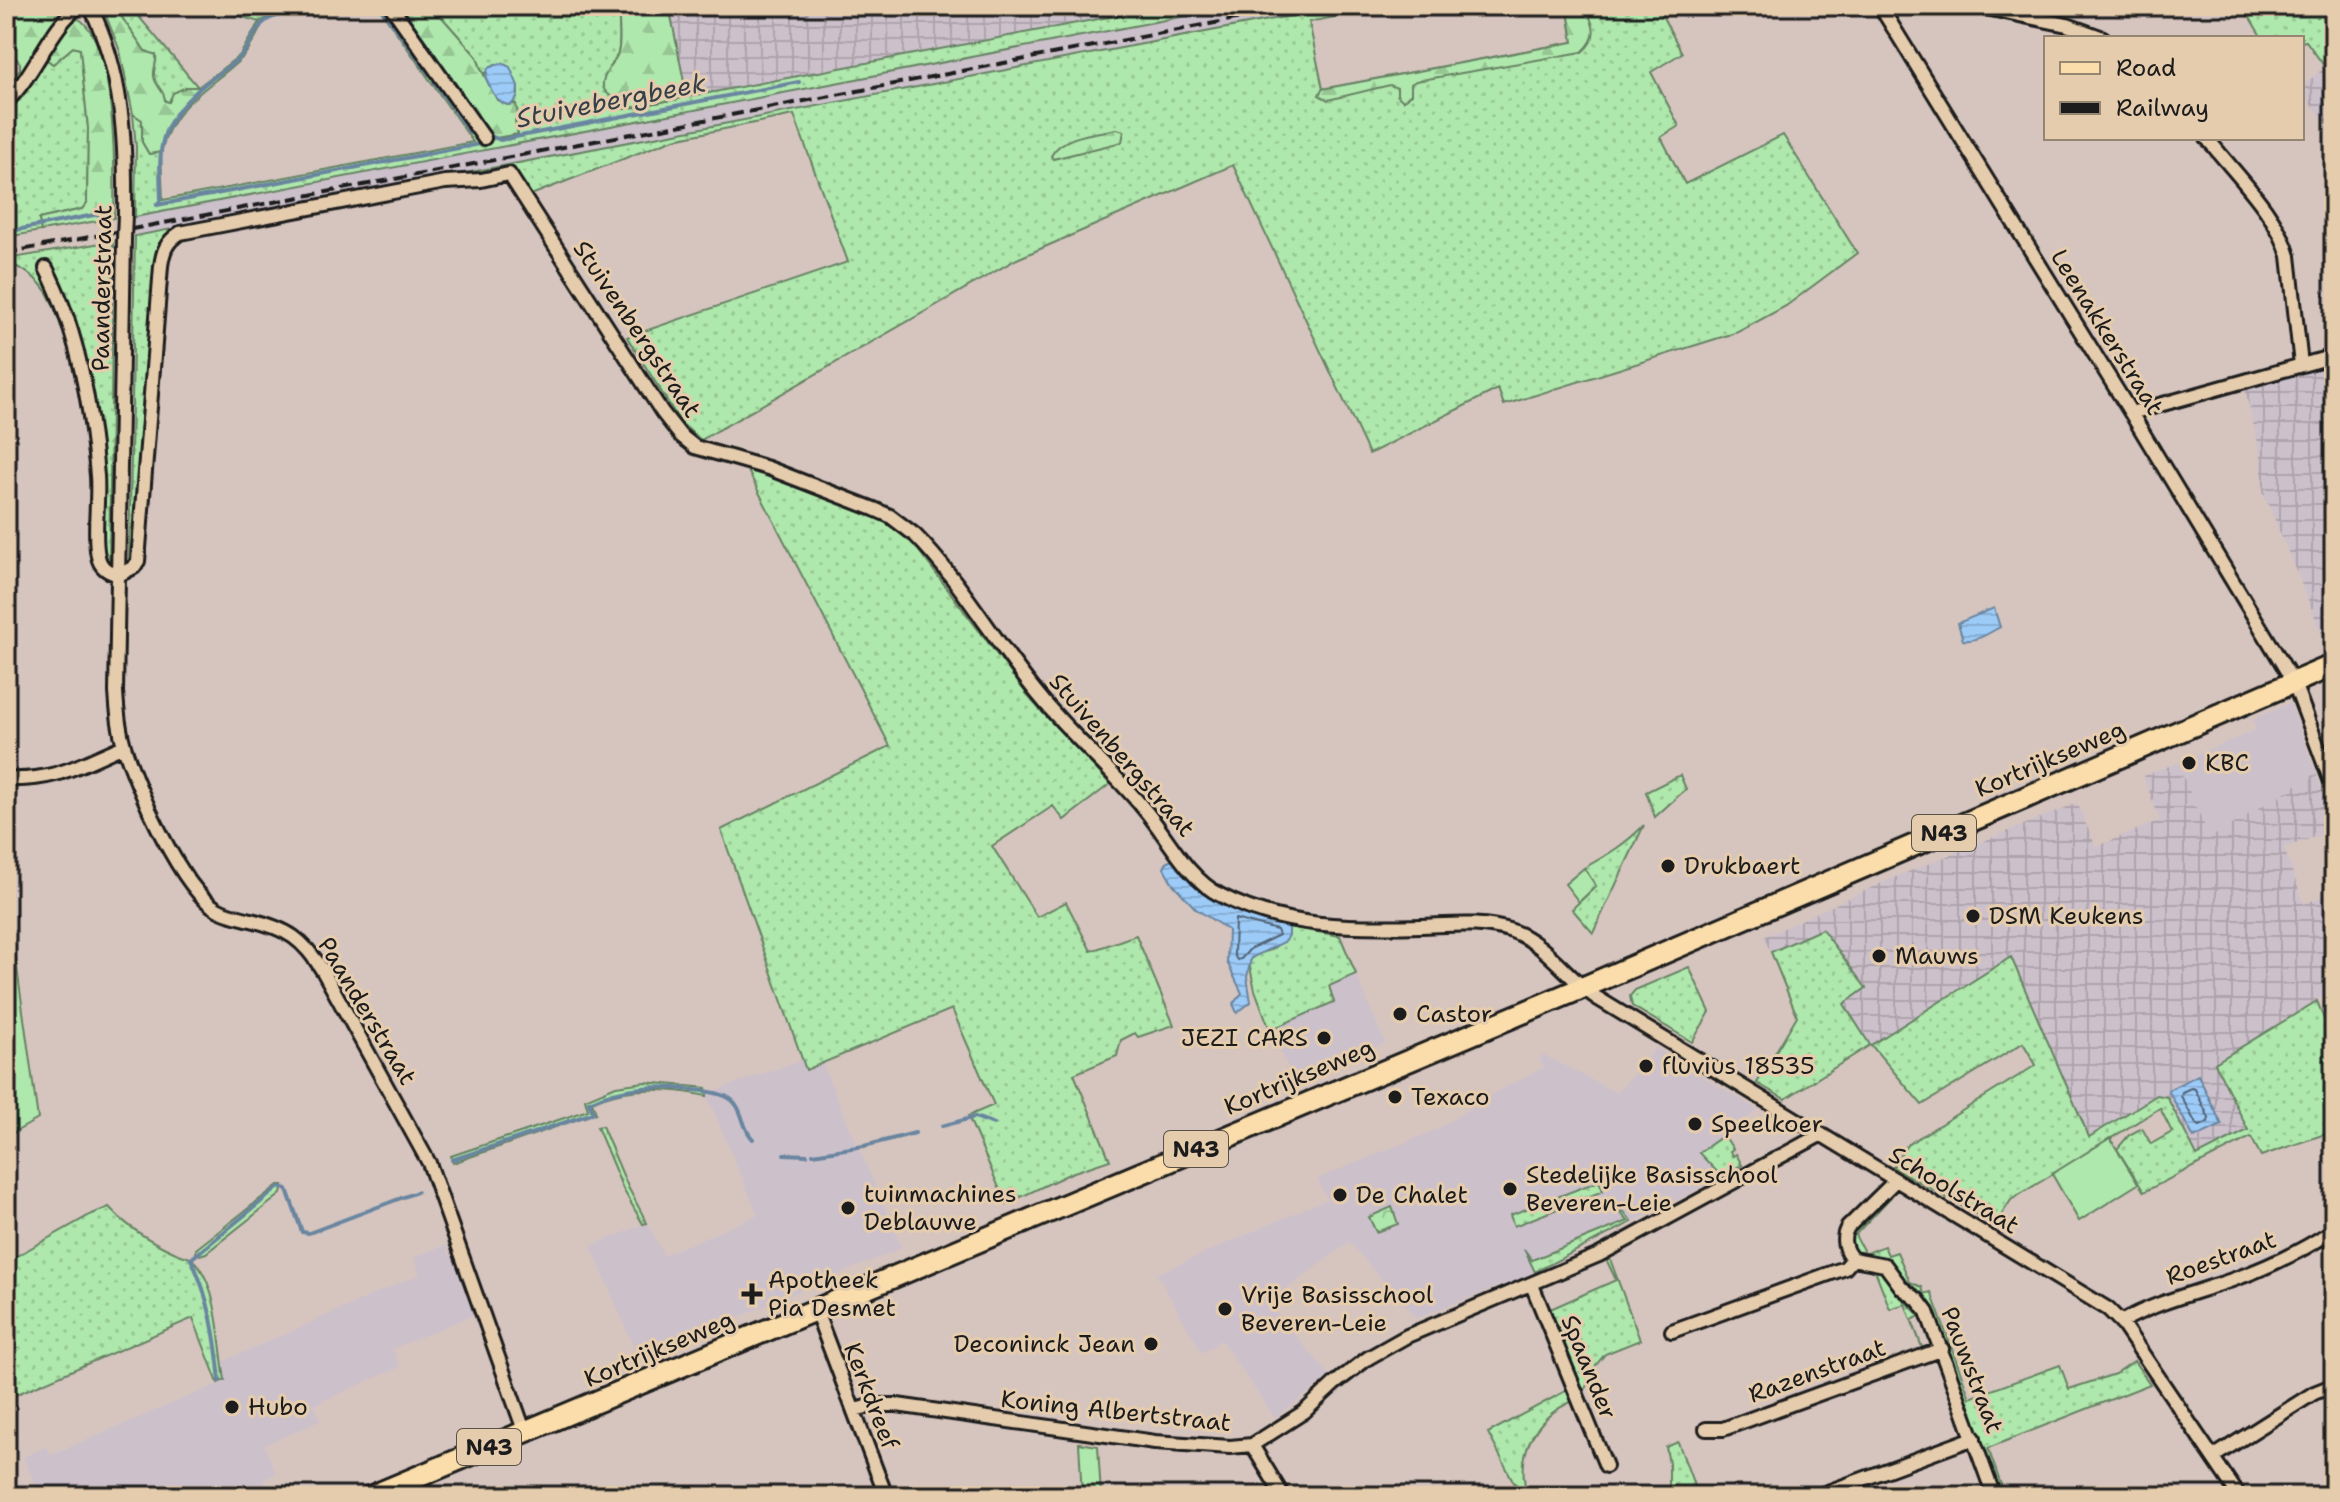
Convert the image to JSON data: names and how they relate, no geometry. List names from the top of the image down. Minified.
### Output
{"streets":{"main road":["Kortrijkseweg","N43"],"street":["Paanderstraat","Stuivenbergstraat","Leenakkerstraat","Schoolstraat","Roestraat","Spaander","Pauwstraat","Razenstraat","Kerkdreef","Koning Albertstraat"]},"crossings":[["Paanderstraat","Stuivenbergstraat"],["Paanderstraat","Kortrijkseweg"],["Stuivenbergstraat","Kortrijkseweg"],["Stuivenbergstraat","Schoolstraat"],["Leenakkerstraat","Kortrijkseweg"],["Kortrijkseweg","Schoolstraat"],["Kortrijkseweg","Kerkdreef"],["Schoolstraat","Roestraat"],["Schoolstraat","Koning Albertstraat"],["Spaander","Koning Albertstraat"],["Pauwstraat","Razenstraat"],["Kerkdreef","Koning Albertstraat"]],"water":["Stuivebergbeek"],"places":{"other":["KBC","Drukbaert","DSM Keukens","Mauws","Castor","JEZI CARS","fluvius 18535","Texaco","Speelkoer","Stedelijke Basisschool Beveren-Leie","De Chalet","tuinmachines Deblauwe","Vrije Basisschool Beveren-Leie","Deconinck Jean","Hubo"],"health":["Apotheek Pia Desmet"]},"legend":["Road","Railway"]}
